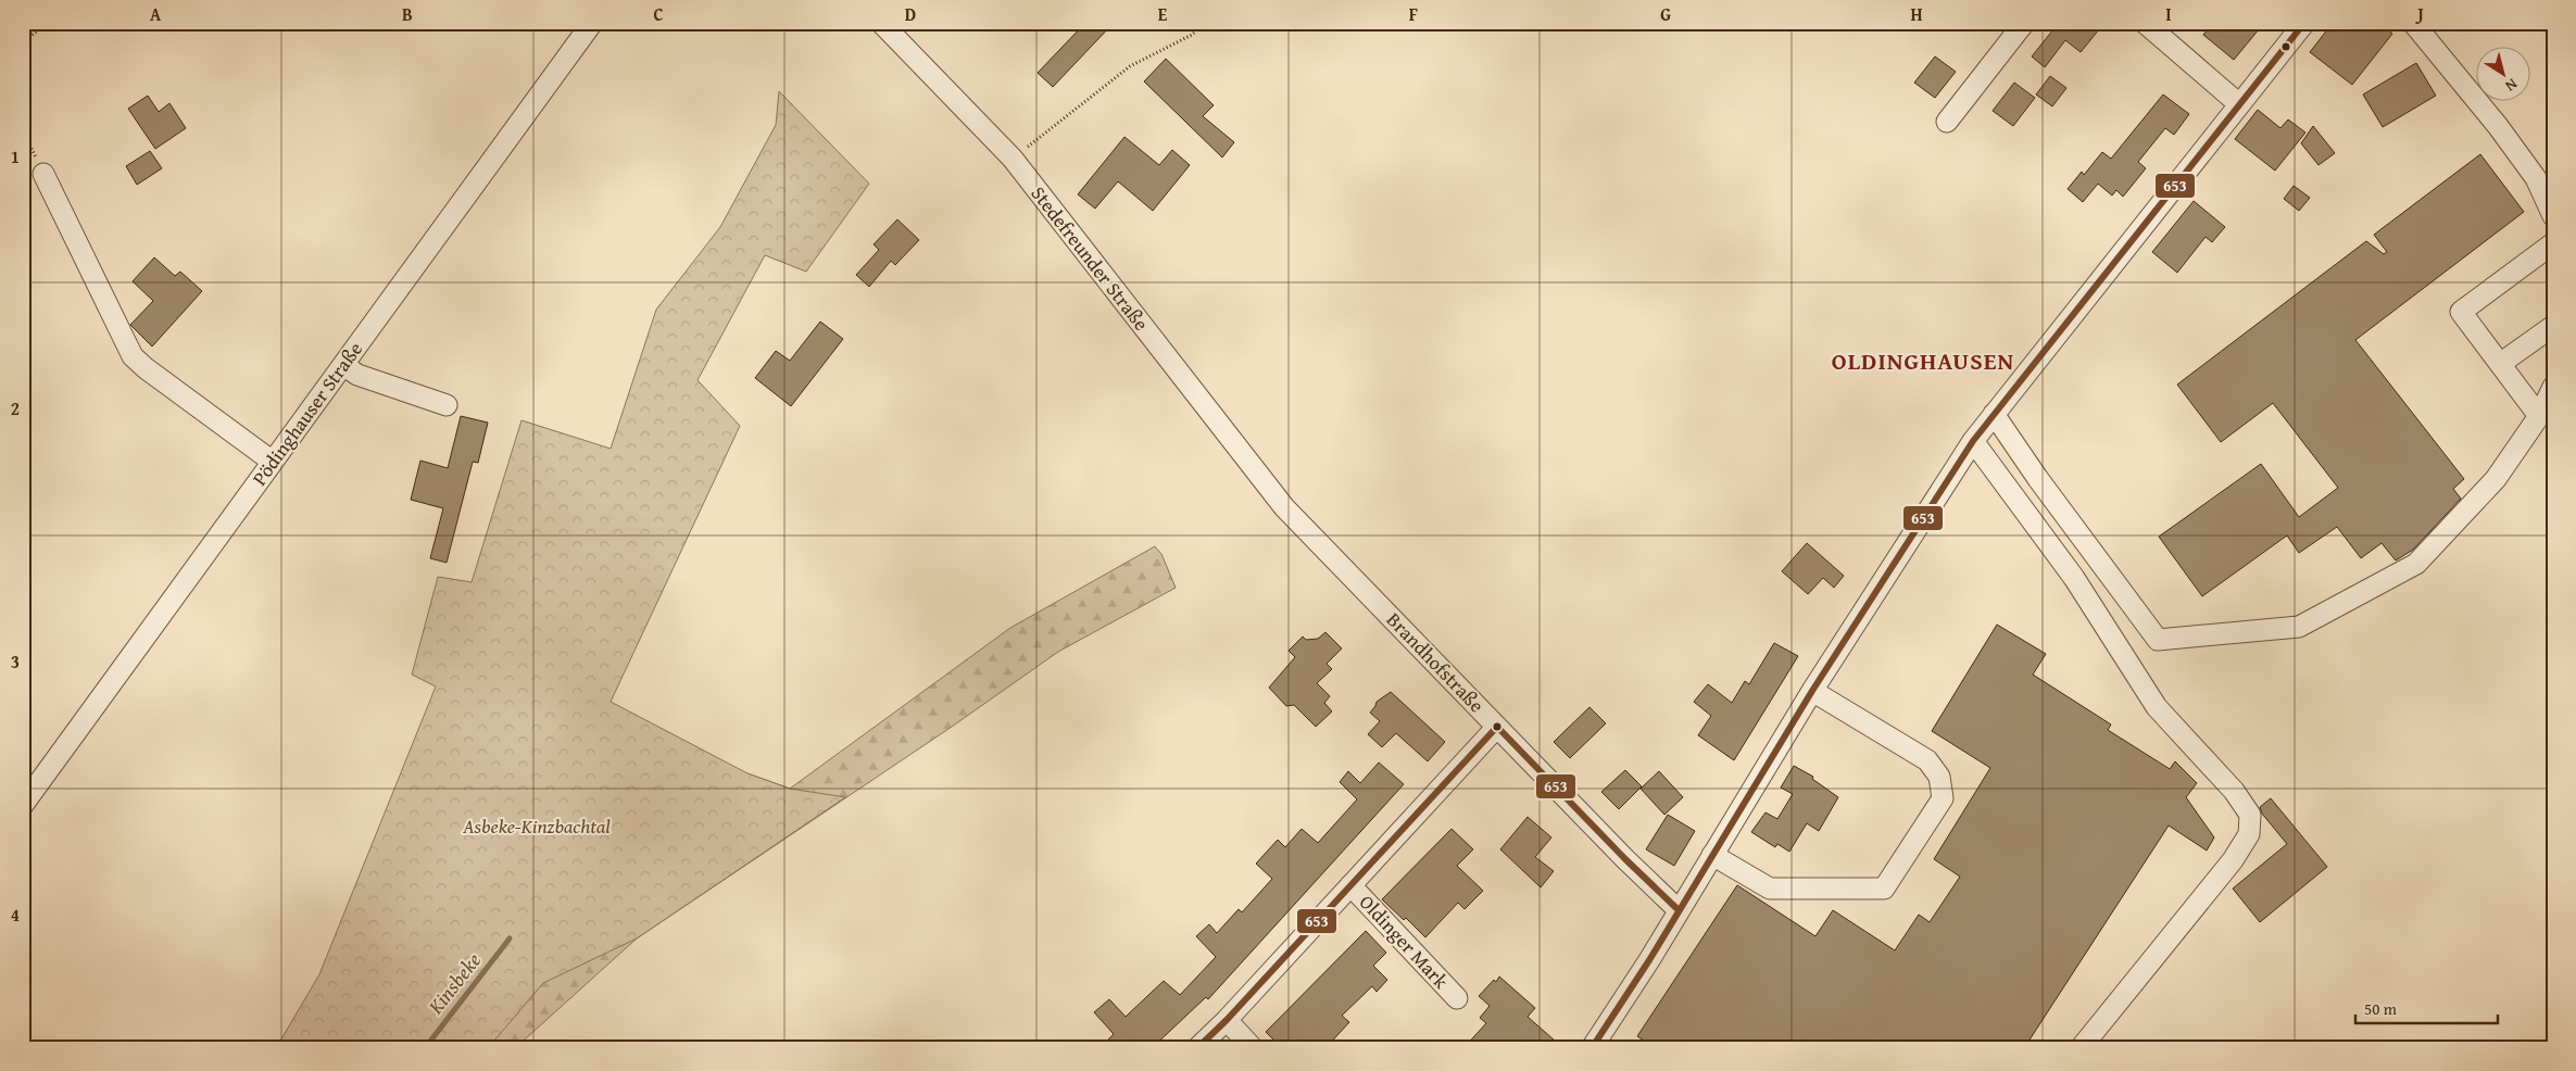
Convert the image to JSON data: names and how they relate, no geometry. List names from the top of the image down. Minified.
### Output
{"streets":{"street":["Stedefreunder Straße","Pödinghauser Straße","Brandhofstraße","Oldinger Mark"]},"crossings":[["Stedefreunder Straße","Brandhofstraße"]],"districts":["OLDINGHAUSEN"],"water":["Kinsbeke"],"parks":["Asbeke-Kinzbachtal"],"lines":["transit line 653"],"scale_bar":"50 m","north":"bottom right","grid":{"columns":["A","B","C","D","E","F","G","H","I","J"],"rows":["1","2","3","4"]}}
